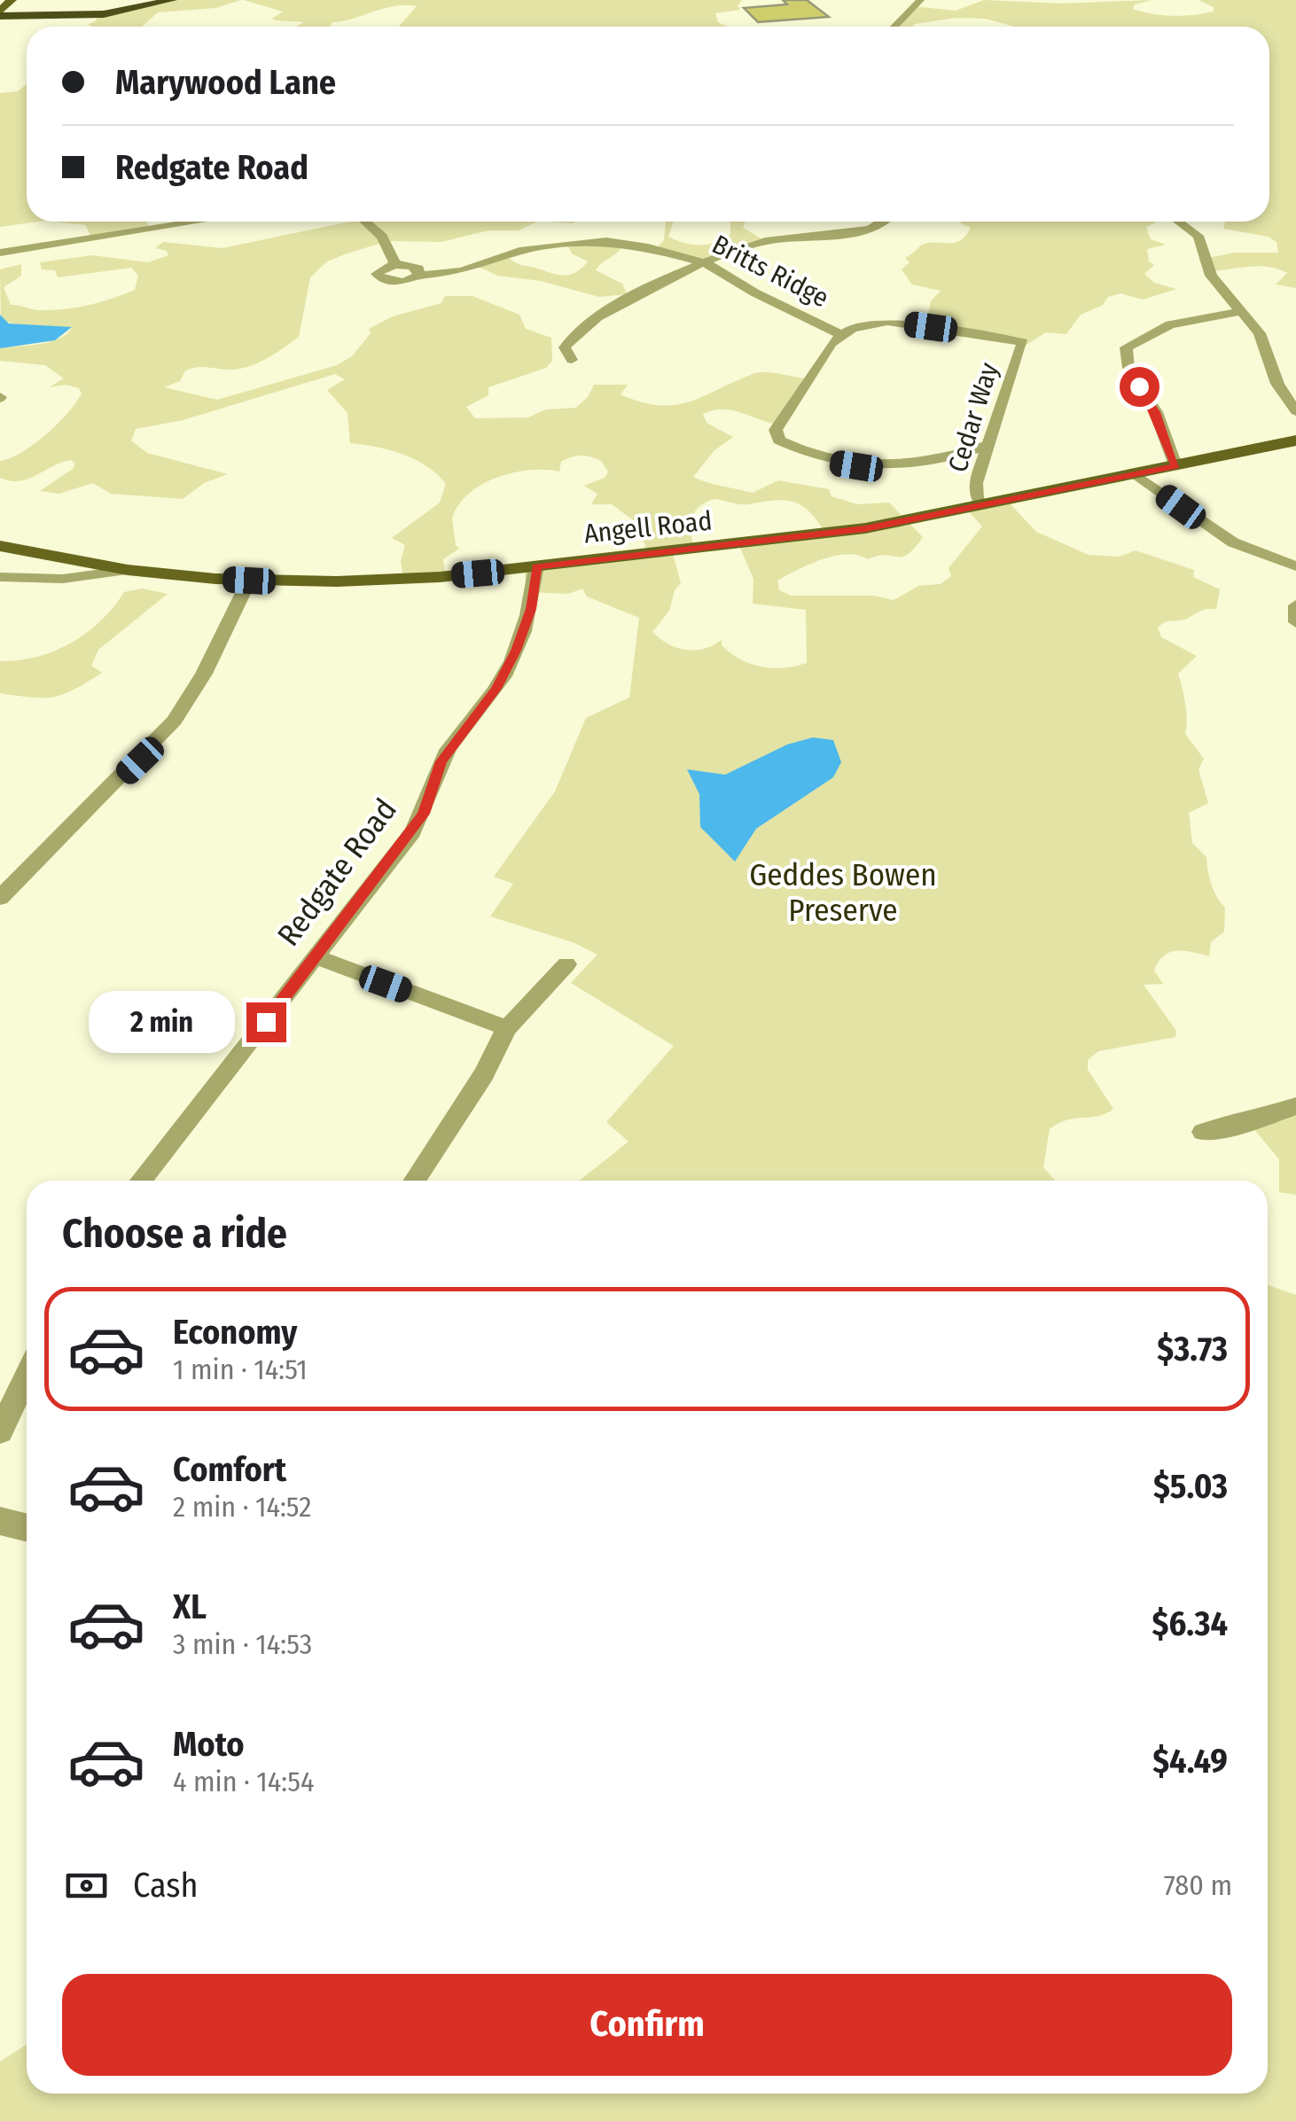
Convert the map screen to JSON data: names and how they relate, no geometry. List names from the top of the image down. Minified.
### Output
{"streets":{"main road":["Angell Road"],"street":["Britts Ridge","Cedar Way","Redgate Road"]},"crossings":[["Britts Ridge","Cedar Way"],["Cedar Way","Angell Road"],["Angell Road","Redgate Road"]],"parks":["Geddes Bowen Preserve"],"page":{"banner":["Marywood Lane","Redgate Road"],"bubble":"2 min","heading":"Choose a ride","list":[{"name":"Economy","note":"1 min · 14:51","value":"$3.73"},{"name":"Comfort","note":"2 min · 14:52","value":"$5.03"},{"name":"XL","note":"3 min · 14:53","value":"$6.34"},{"name":"Moto","note":"4 min · 14:54","value":"$4.49"}],"pay":["Cash","780 m"],"buttons":"Confirm"}}
